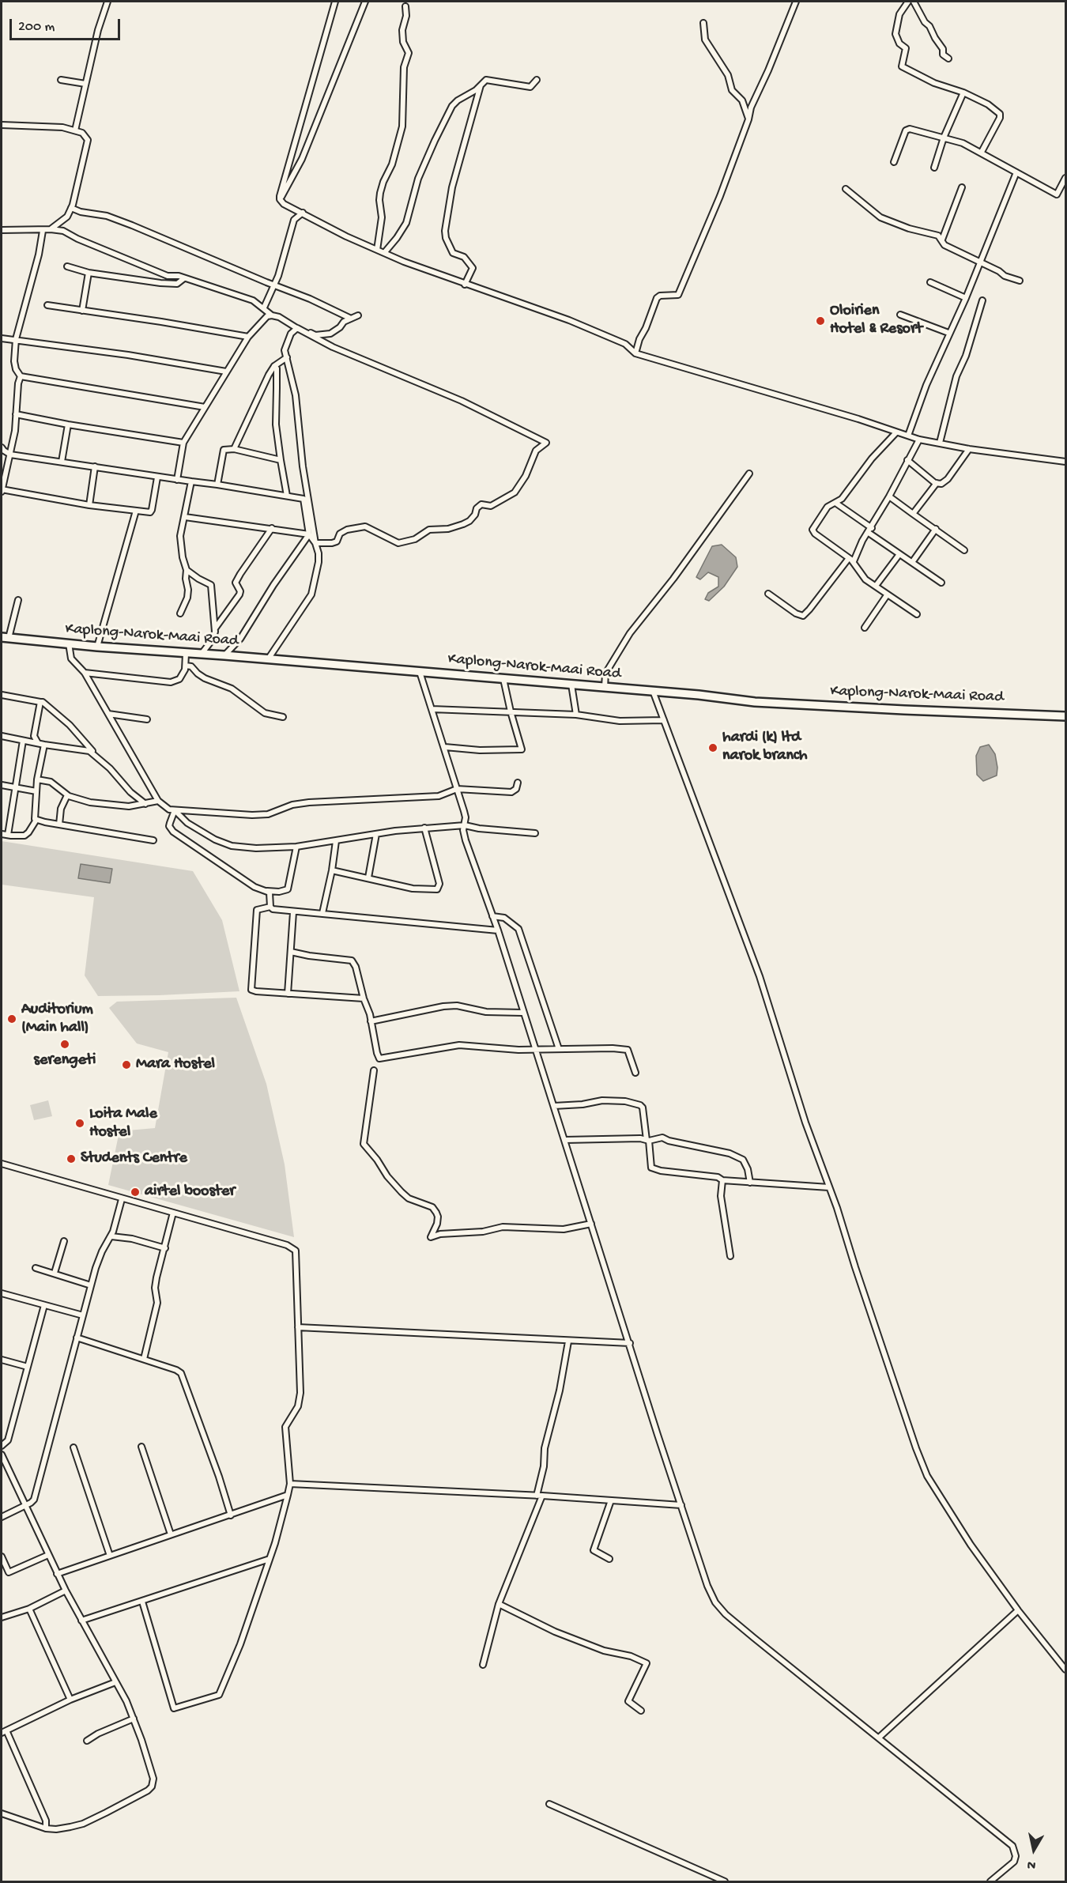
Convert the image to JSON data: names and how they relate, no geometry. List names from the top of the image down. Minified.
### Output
{"streets":{"highway":["Kaplong-Narok-Maai Road"]},"places":["Oloirien Hotel & Resort","hardi (k) ltd narok branch","Auditorium (Main hall)","serengeti","Mara Hostel","Loita Male Hostel","Students Centre","airtel booster"],"scale_bar":"200 m","north":"bottom"}
